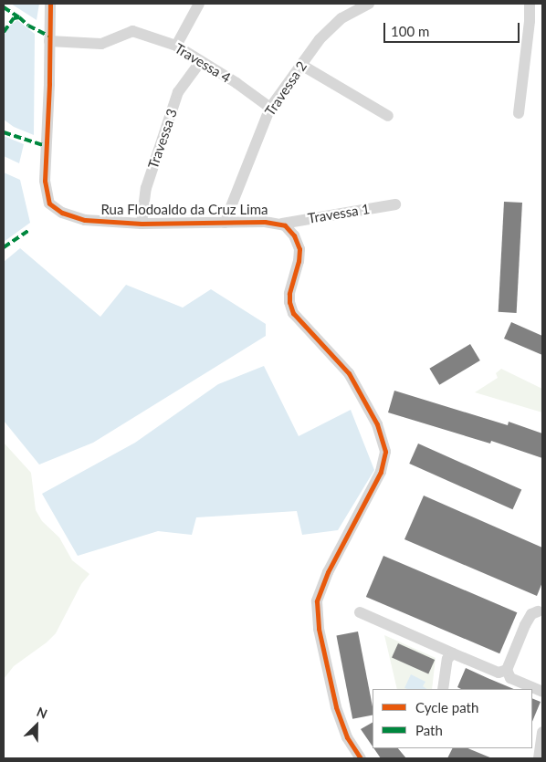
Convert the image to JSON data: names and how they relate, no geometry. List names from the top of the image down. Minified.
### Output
{"streets":{"street":["Travessa 4","Travessa 2","Travessa 3","Rua Flodoaldo da Cruz Lima","Travessa 1"]},"crossings":[["Travessa 4","Travessa 2"],["Travessa 4","Travessa 3"],["Travessa 4","Rua Flodoaldo da Cruz Lima"],["Travessa 2","Rua Flodoaldo da Cruz Lima"],["Travessa 3","Rua Flodoaldo da Cruz Lima"],["Rua Flodoaldo da Cruz Lima","Travessa 1"]],"legend":["Cycle path","Path"],"scale_bar":"100 m","north":"top right"}
